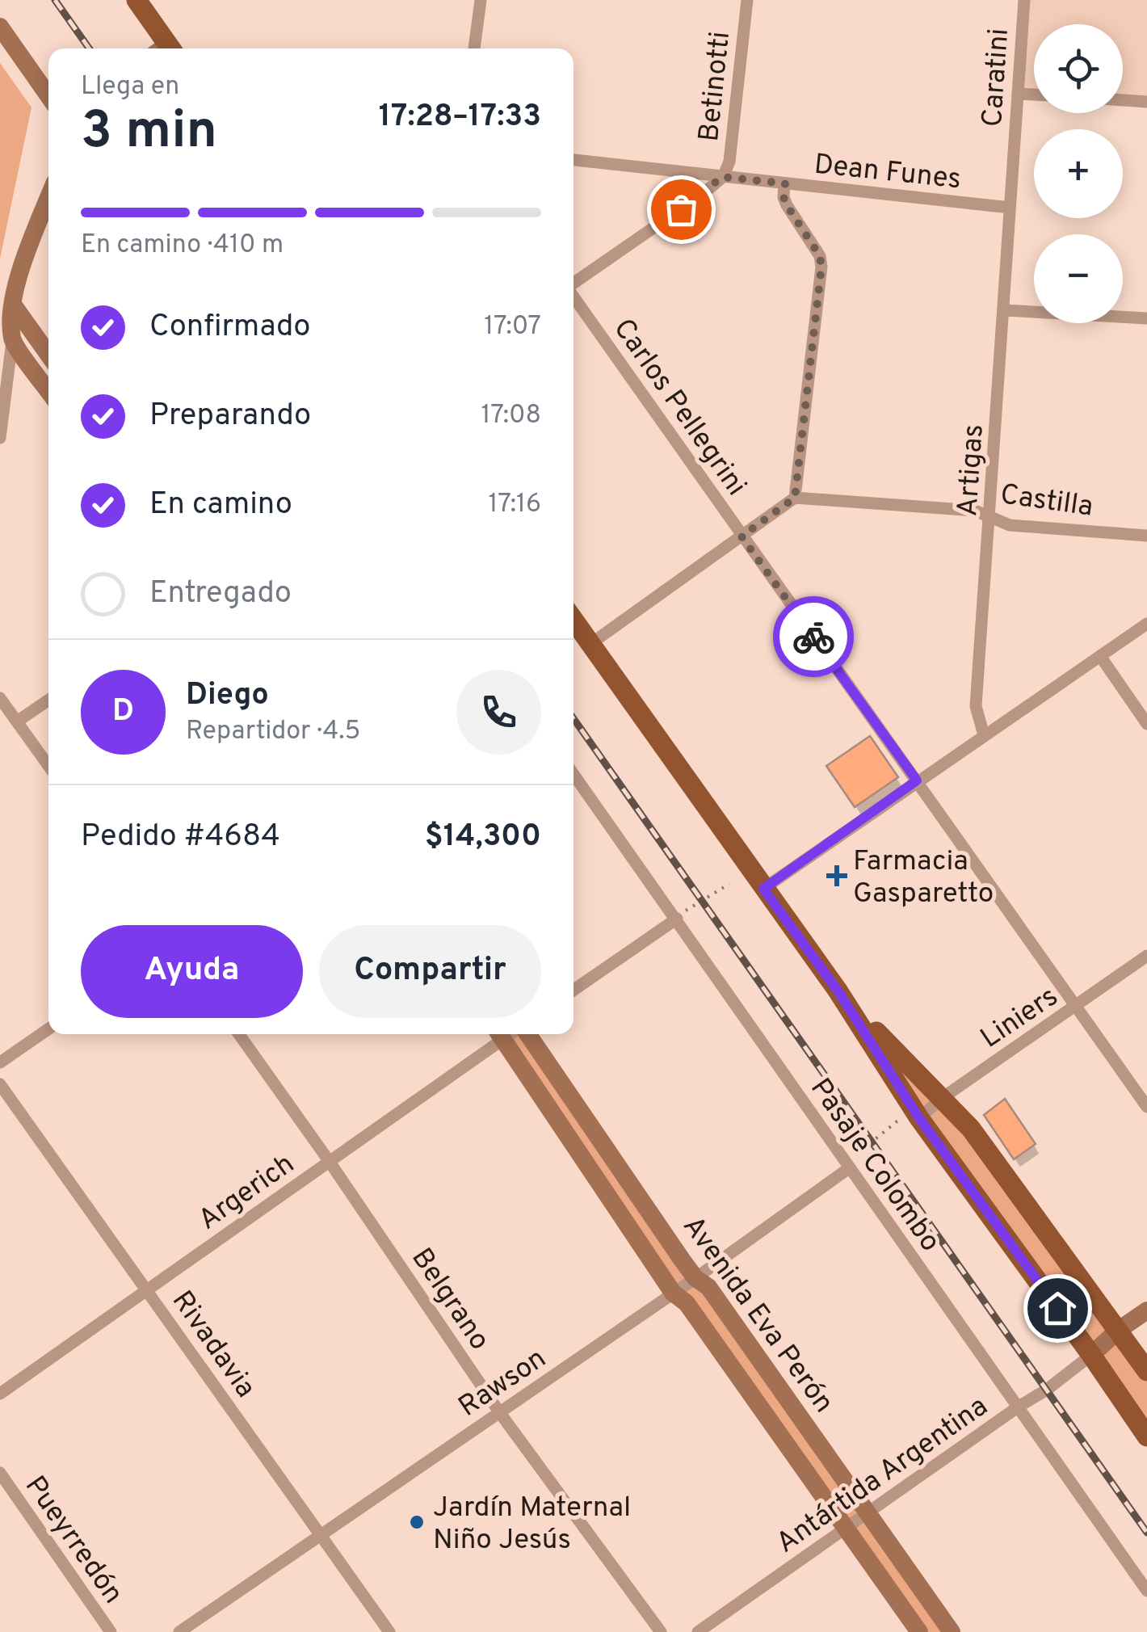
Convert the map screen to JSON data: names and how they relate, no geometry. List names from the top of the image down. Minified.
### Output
{"streets":{"street":["Caratini","Betinotti","Dean Funes","Carlos Pellegrini","Artigas","Castilla","Liniers","Pasaje Colombo","Argerich","Belgrano","Avenida Eva Perón","Rivadavia","Rawson","Antártida Argentina","Pueyrredón"]},"crossings":[["Caratini","Dean Funes"],["Caratini","Artigas"],["Betinotti","Dean Funes"],["Dean Funes","Artigas"],["Carlos Pellegrini","Liniers"],["Artigas","Castilla"],["Pasaje Colombo","Rawson"],["Pasaje Colombo","Antártida Argentina"],["Argerich","Belgrano"],["Argerich","Avenida Eva Perón"],["Argerich","Rivadavia"],["Belgrano","Rawson"],["Avenida Eva Perón","Rawson"],["Avenida Eva Perón","Antártida Argentina"],["Rivadavia","Rawson"]],"places":{"health":["Farmacia Gasparetto"],"other":["Jardín Maternal Niño Jesús"]},"page":{"map_buttons":["+","−"],"heading":["3 min","Llega en","17:28–17:33"],"panel":["Diego","Repartidor · 4.5","Pedido #4684","$14,300"],"bar":"En camino · 410 m","list":[["Confirmado","17:07"],["Preparando","17:08"],["En camino","17:16"],"Entregado"],"round":"D","buttons":["Ayuda","Compartir"]}}
